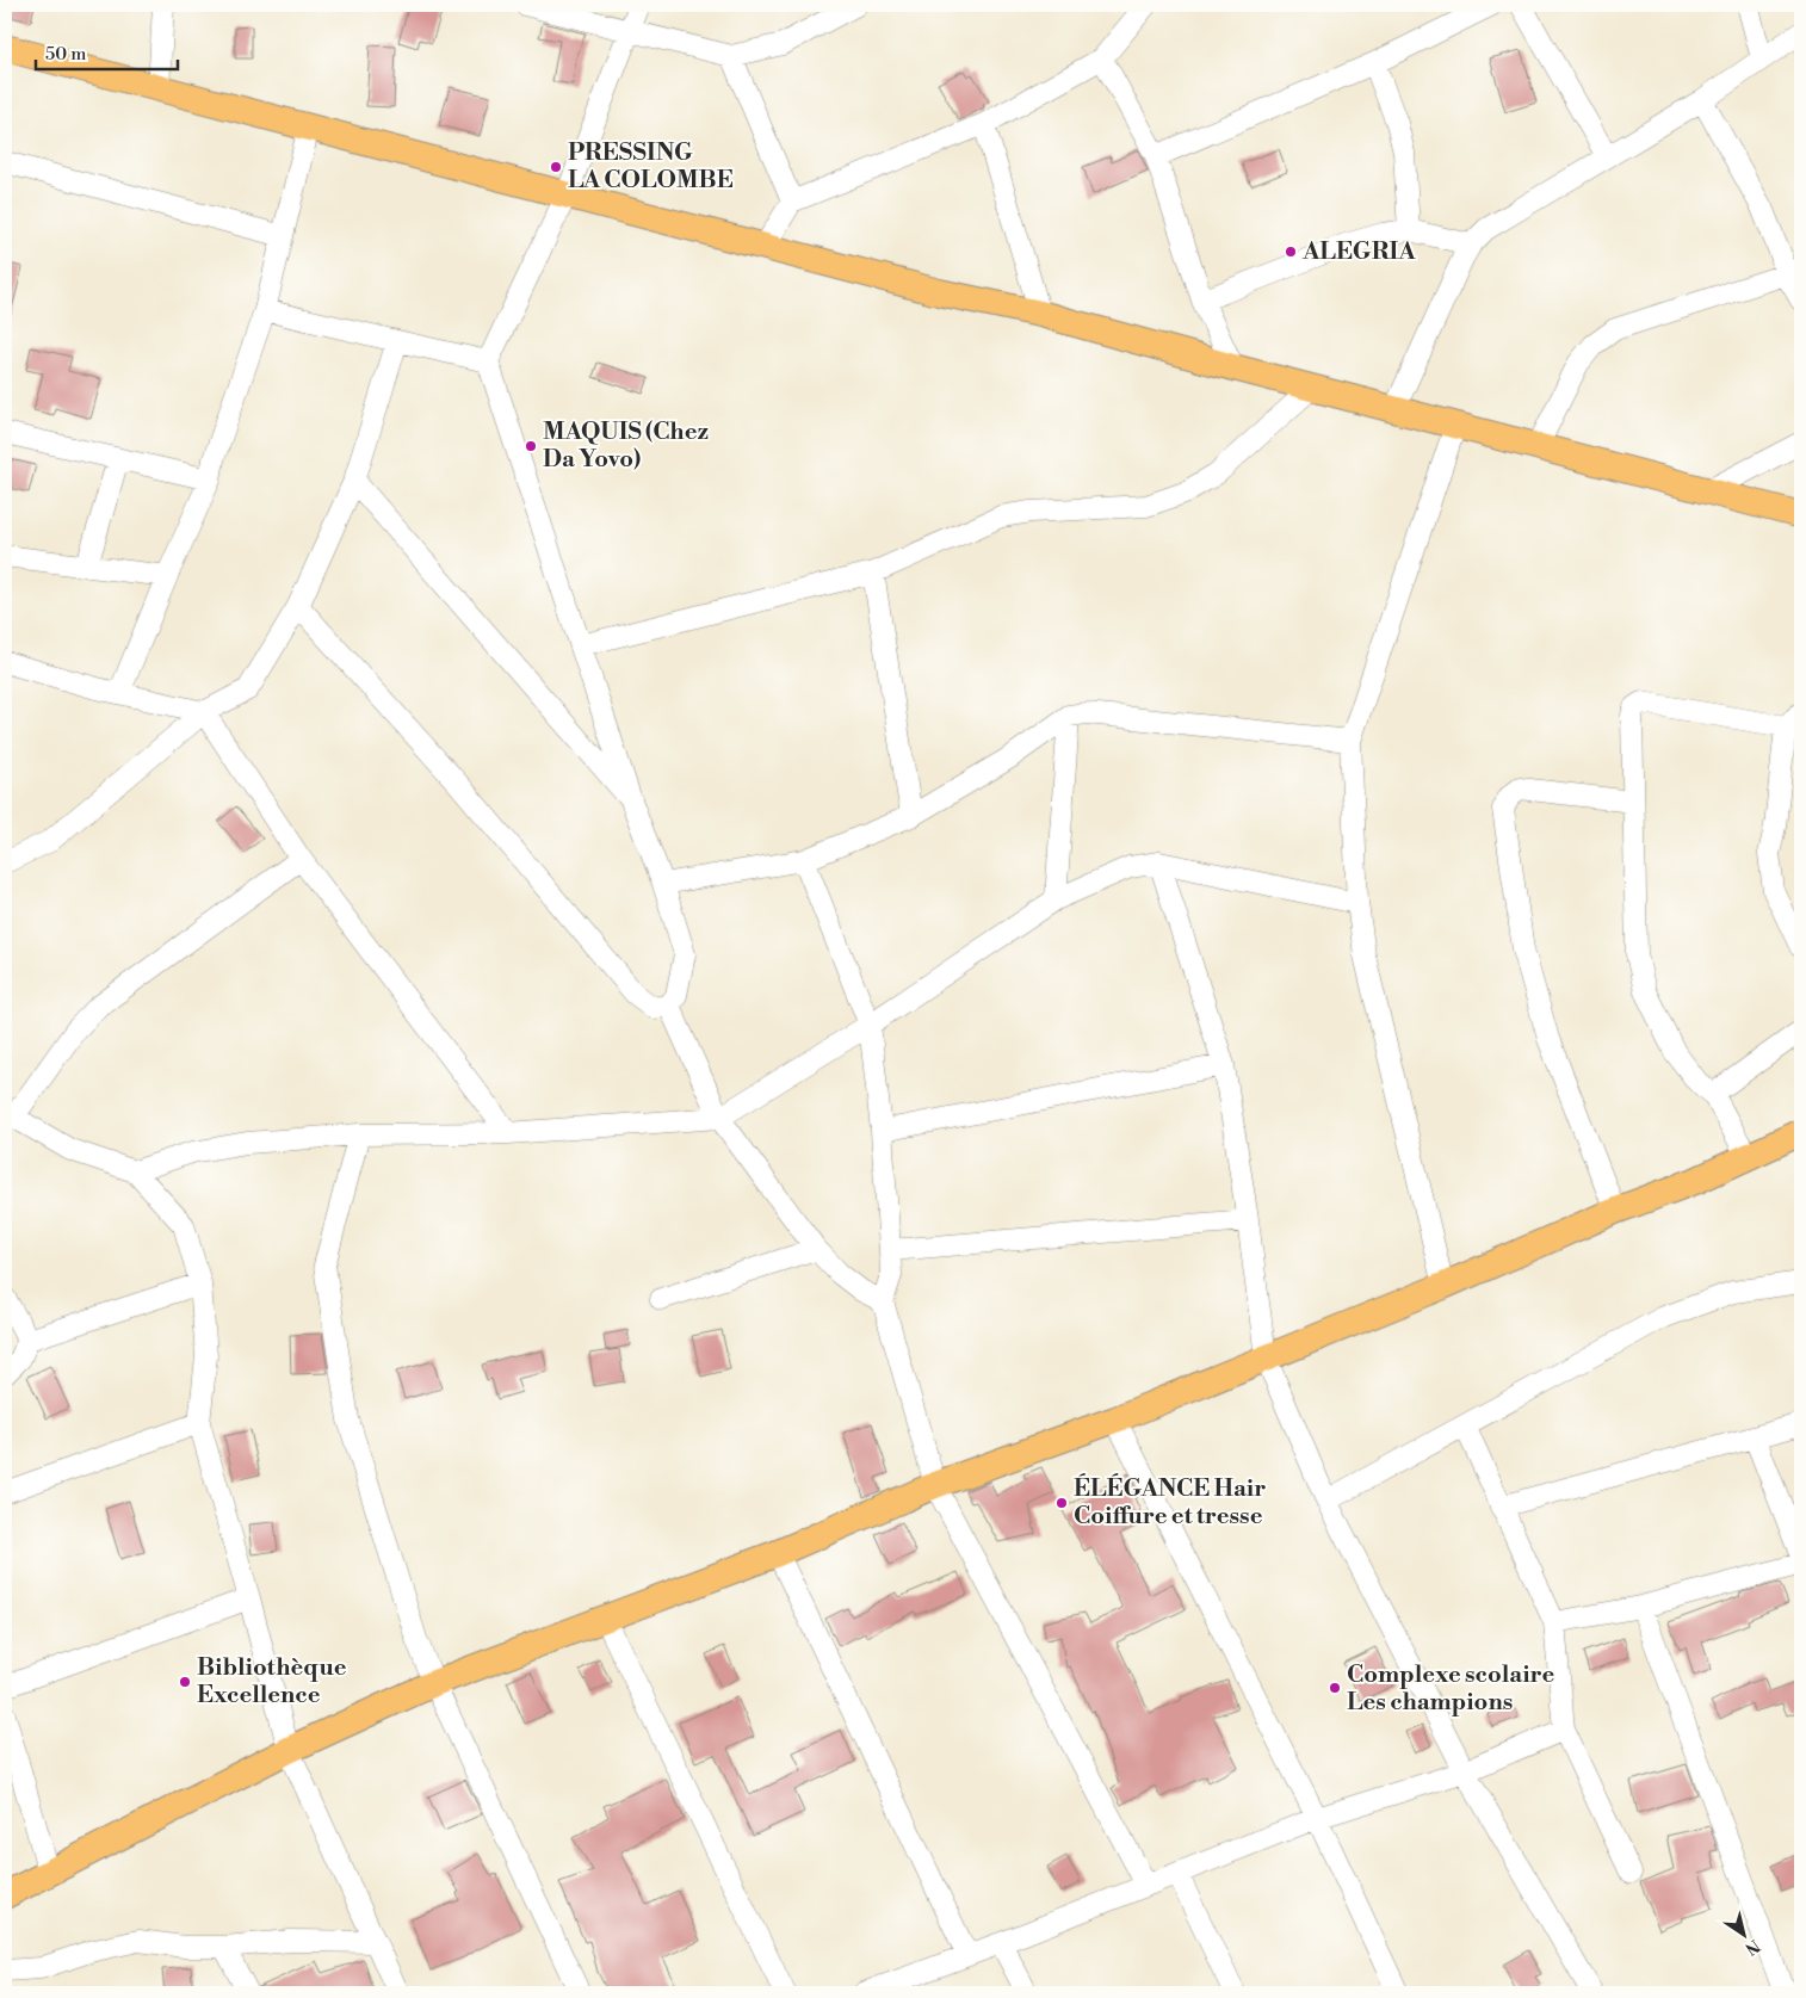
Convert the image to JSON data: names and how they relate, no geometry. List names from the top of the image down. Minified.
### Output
{"places":["PRESSING LA COLOMBE","ALEGRIA","MAQUIS (Chez Da Yovo)","ÉLÉGANCE Hair Coiffure et tresse","Bibliothèque Excellence","Complexe scolaire Les champions"],"scale_bar":"50 m","north":"bottom right"}
